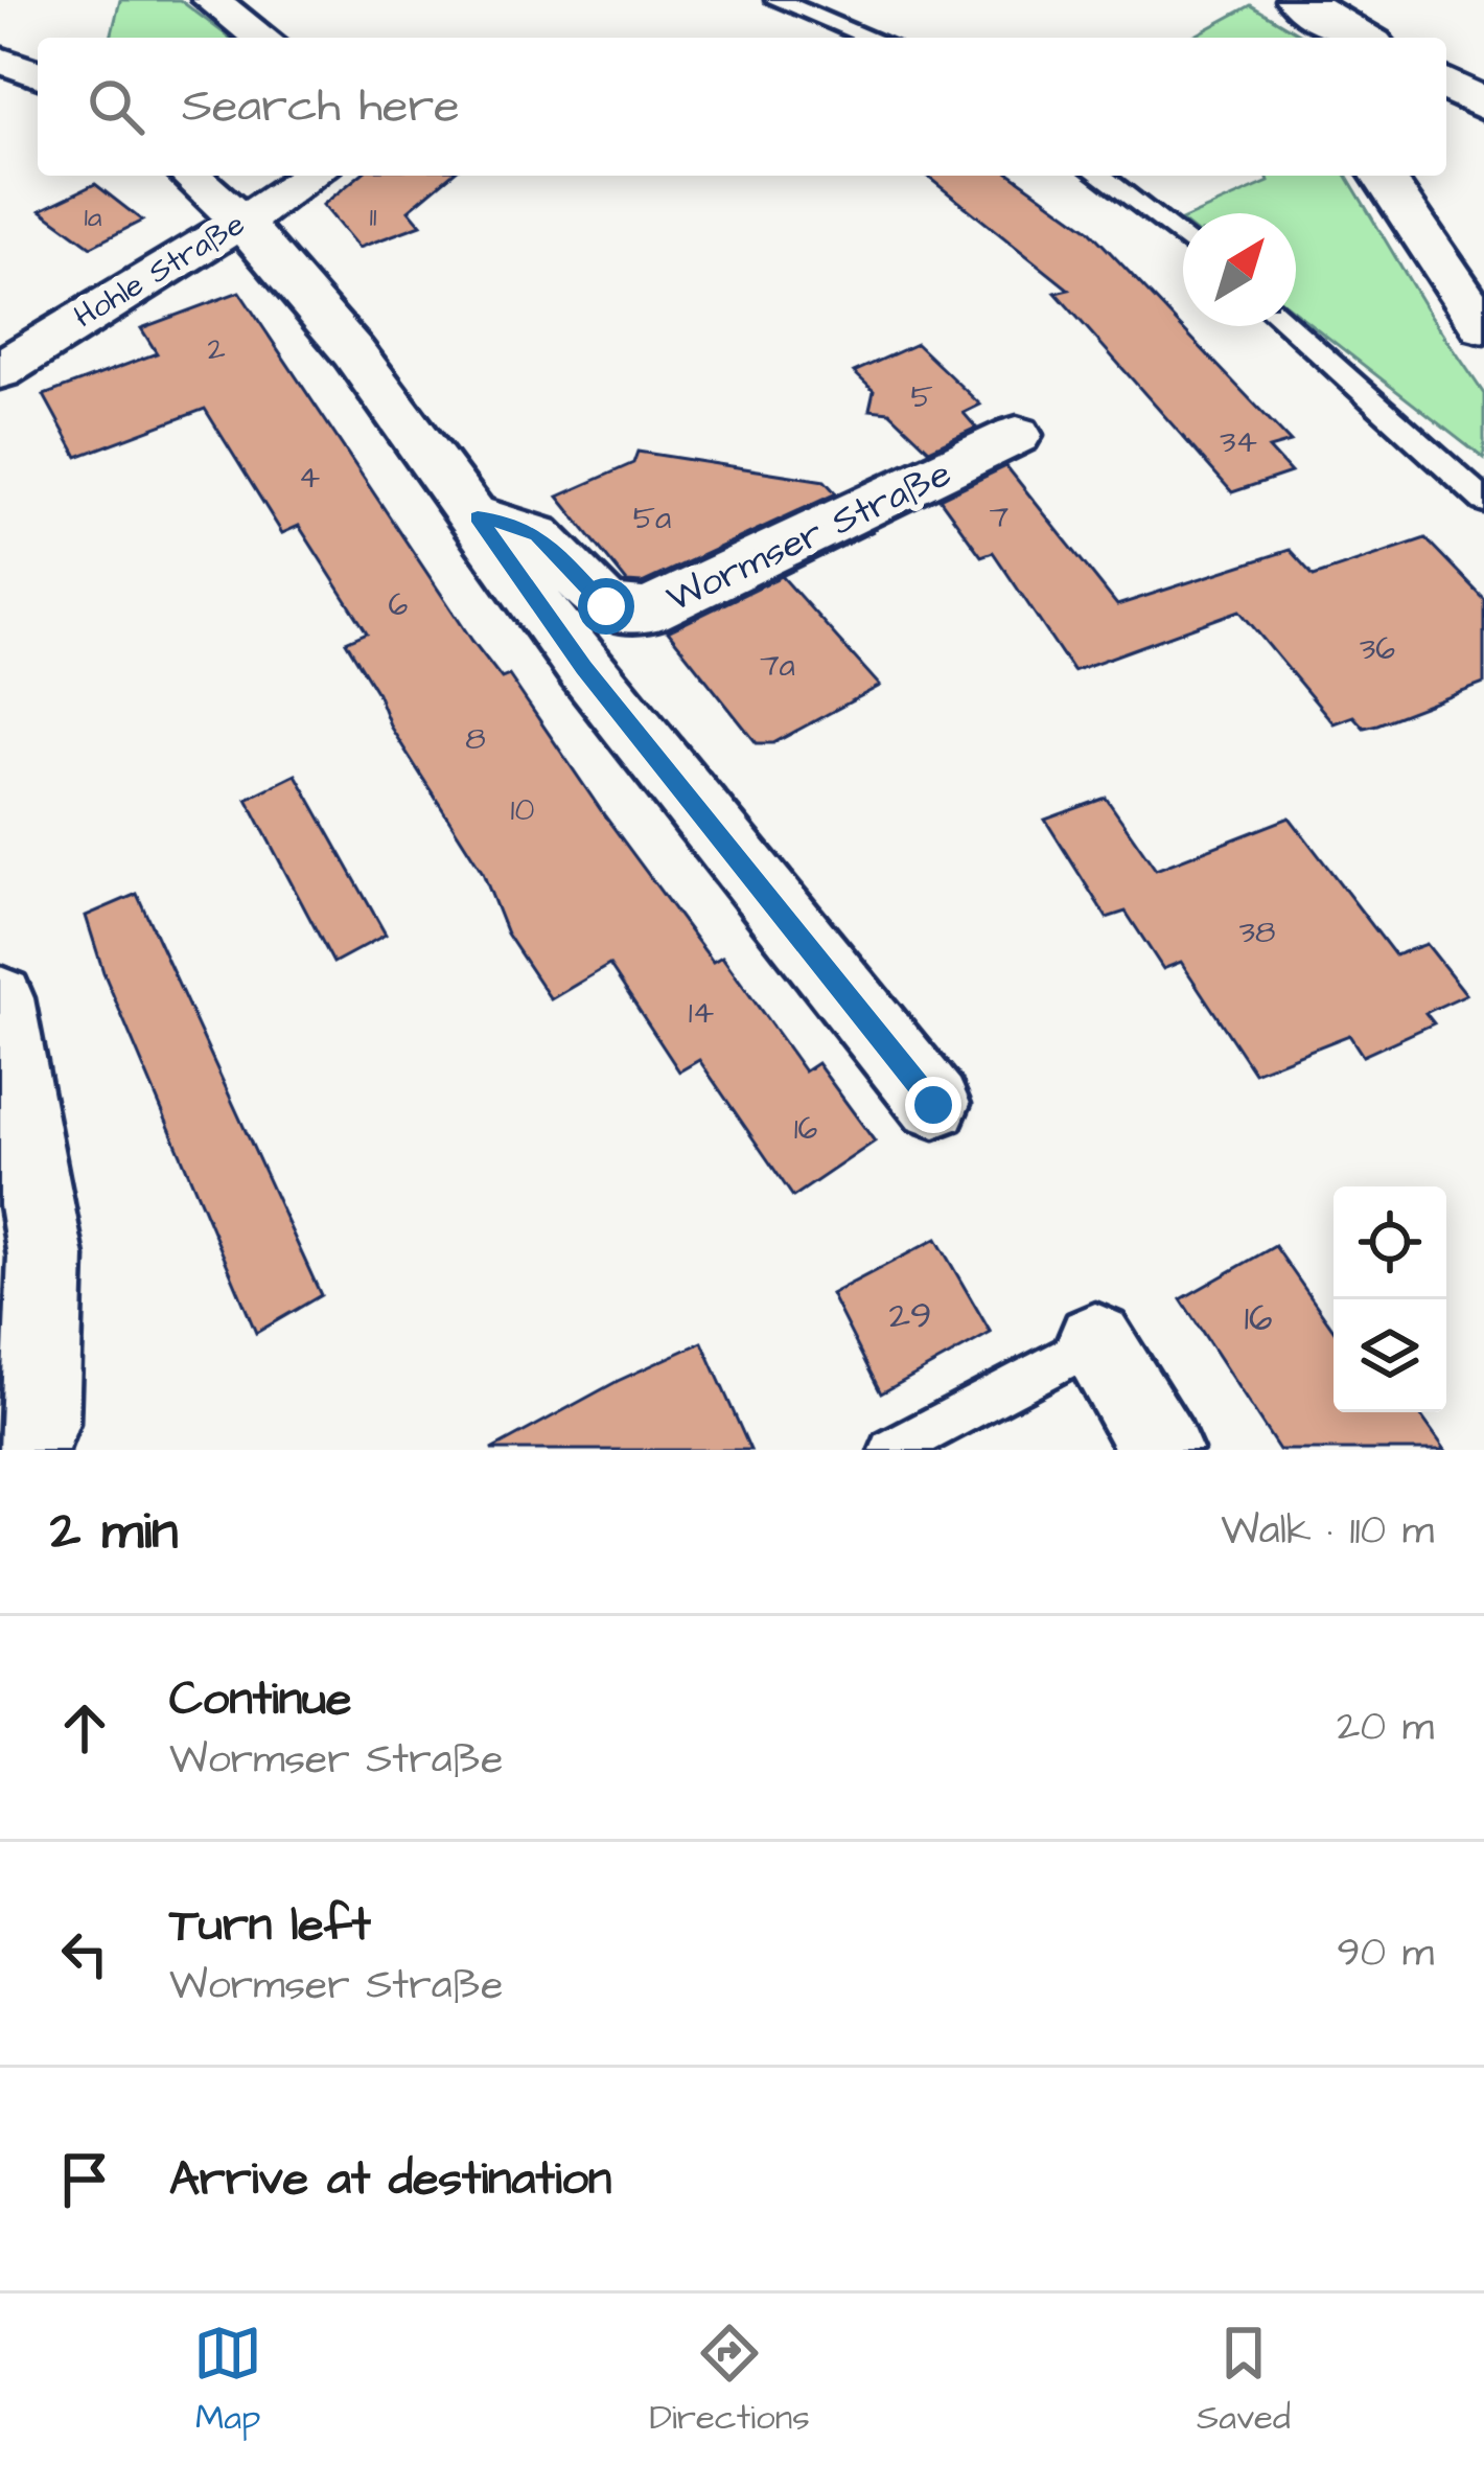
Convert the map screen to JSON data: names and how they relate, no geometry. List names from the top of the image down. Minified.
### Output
{"streets":{"street":["Hohle Straße","Wormser Straße"]},"house_numbers":["1a","11","2","5","34","4","7","5a","6","36","7a","8","10","38","14","16","29","16"],"north":"top right","page":{"search":"Search here","heading":["2 min","Walk · 110 m"],"list":[["Continue","Wormser Straße","20 m"],["Turn left","Wormser Straße","90 m"],"Arrive at destination"],"nav":["Map","Directions","Saved"]}}
